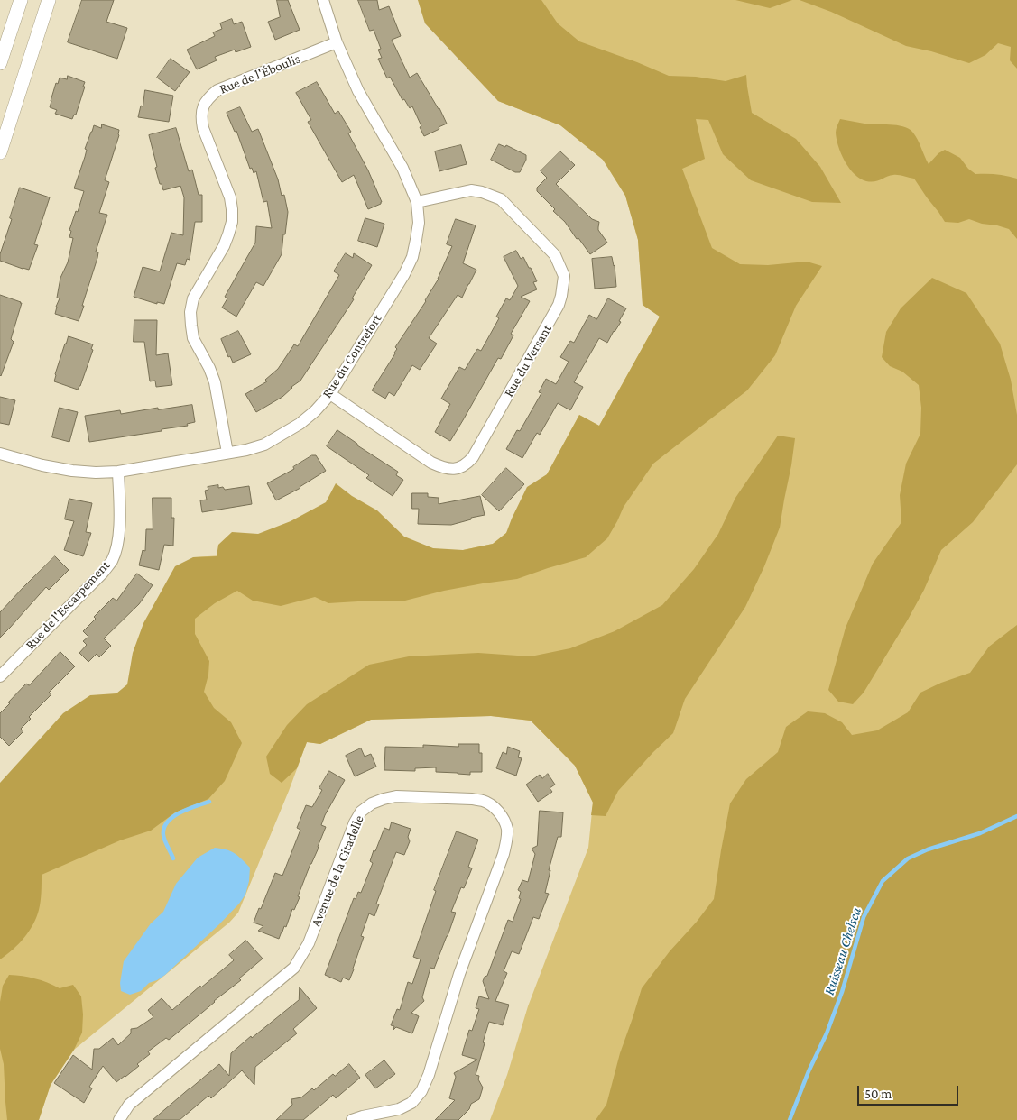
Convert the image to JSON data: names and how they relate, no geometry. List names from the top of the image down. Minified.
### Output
{"streets":{"street":["Rue de l'Éboulis","Rue du Contrefort","Rue du Versant","Rue de l'Escarpement","Avenue de la Citadelle"]},"crossings":[["Rue de l'Éboulis","Rue du Contrefort"],["Rue du Contrefort","Rue du Versant"],["Rue du Contrefort","Rue de l'Escarpement"]],"water":["Ruisseau Chelsea"],"scale_bar":"50 m"}
